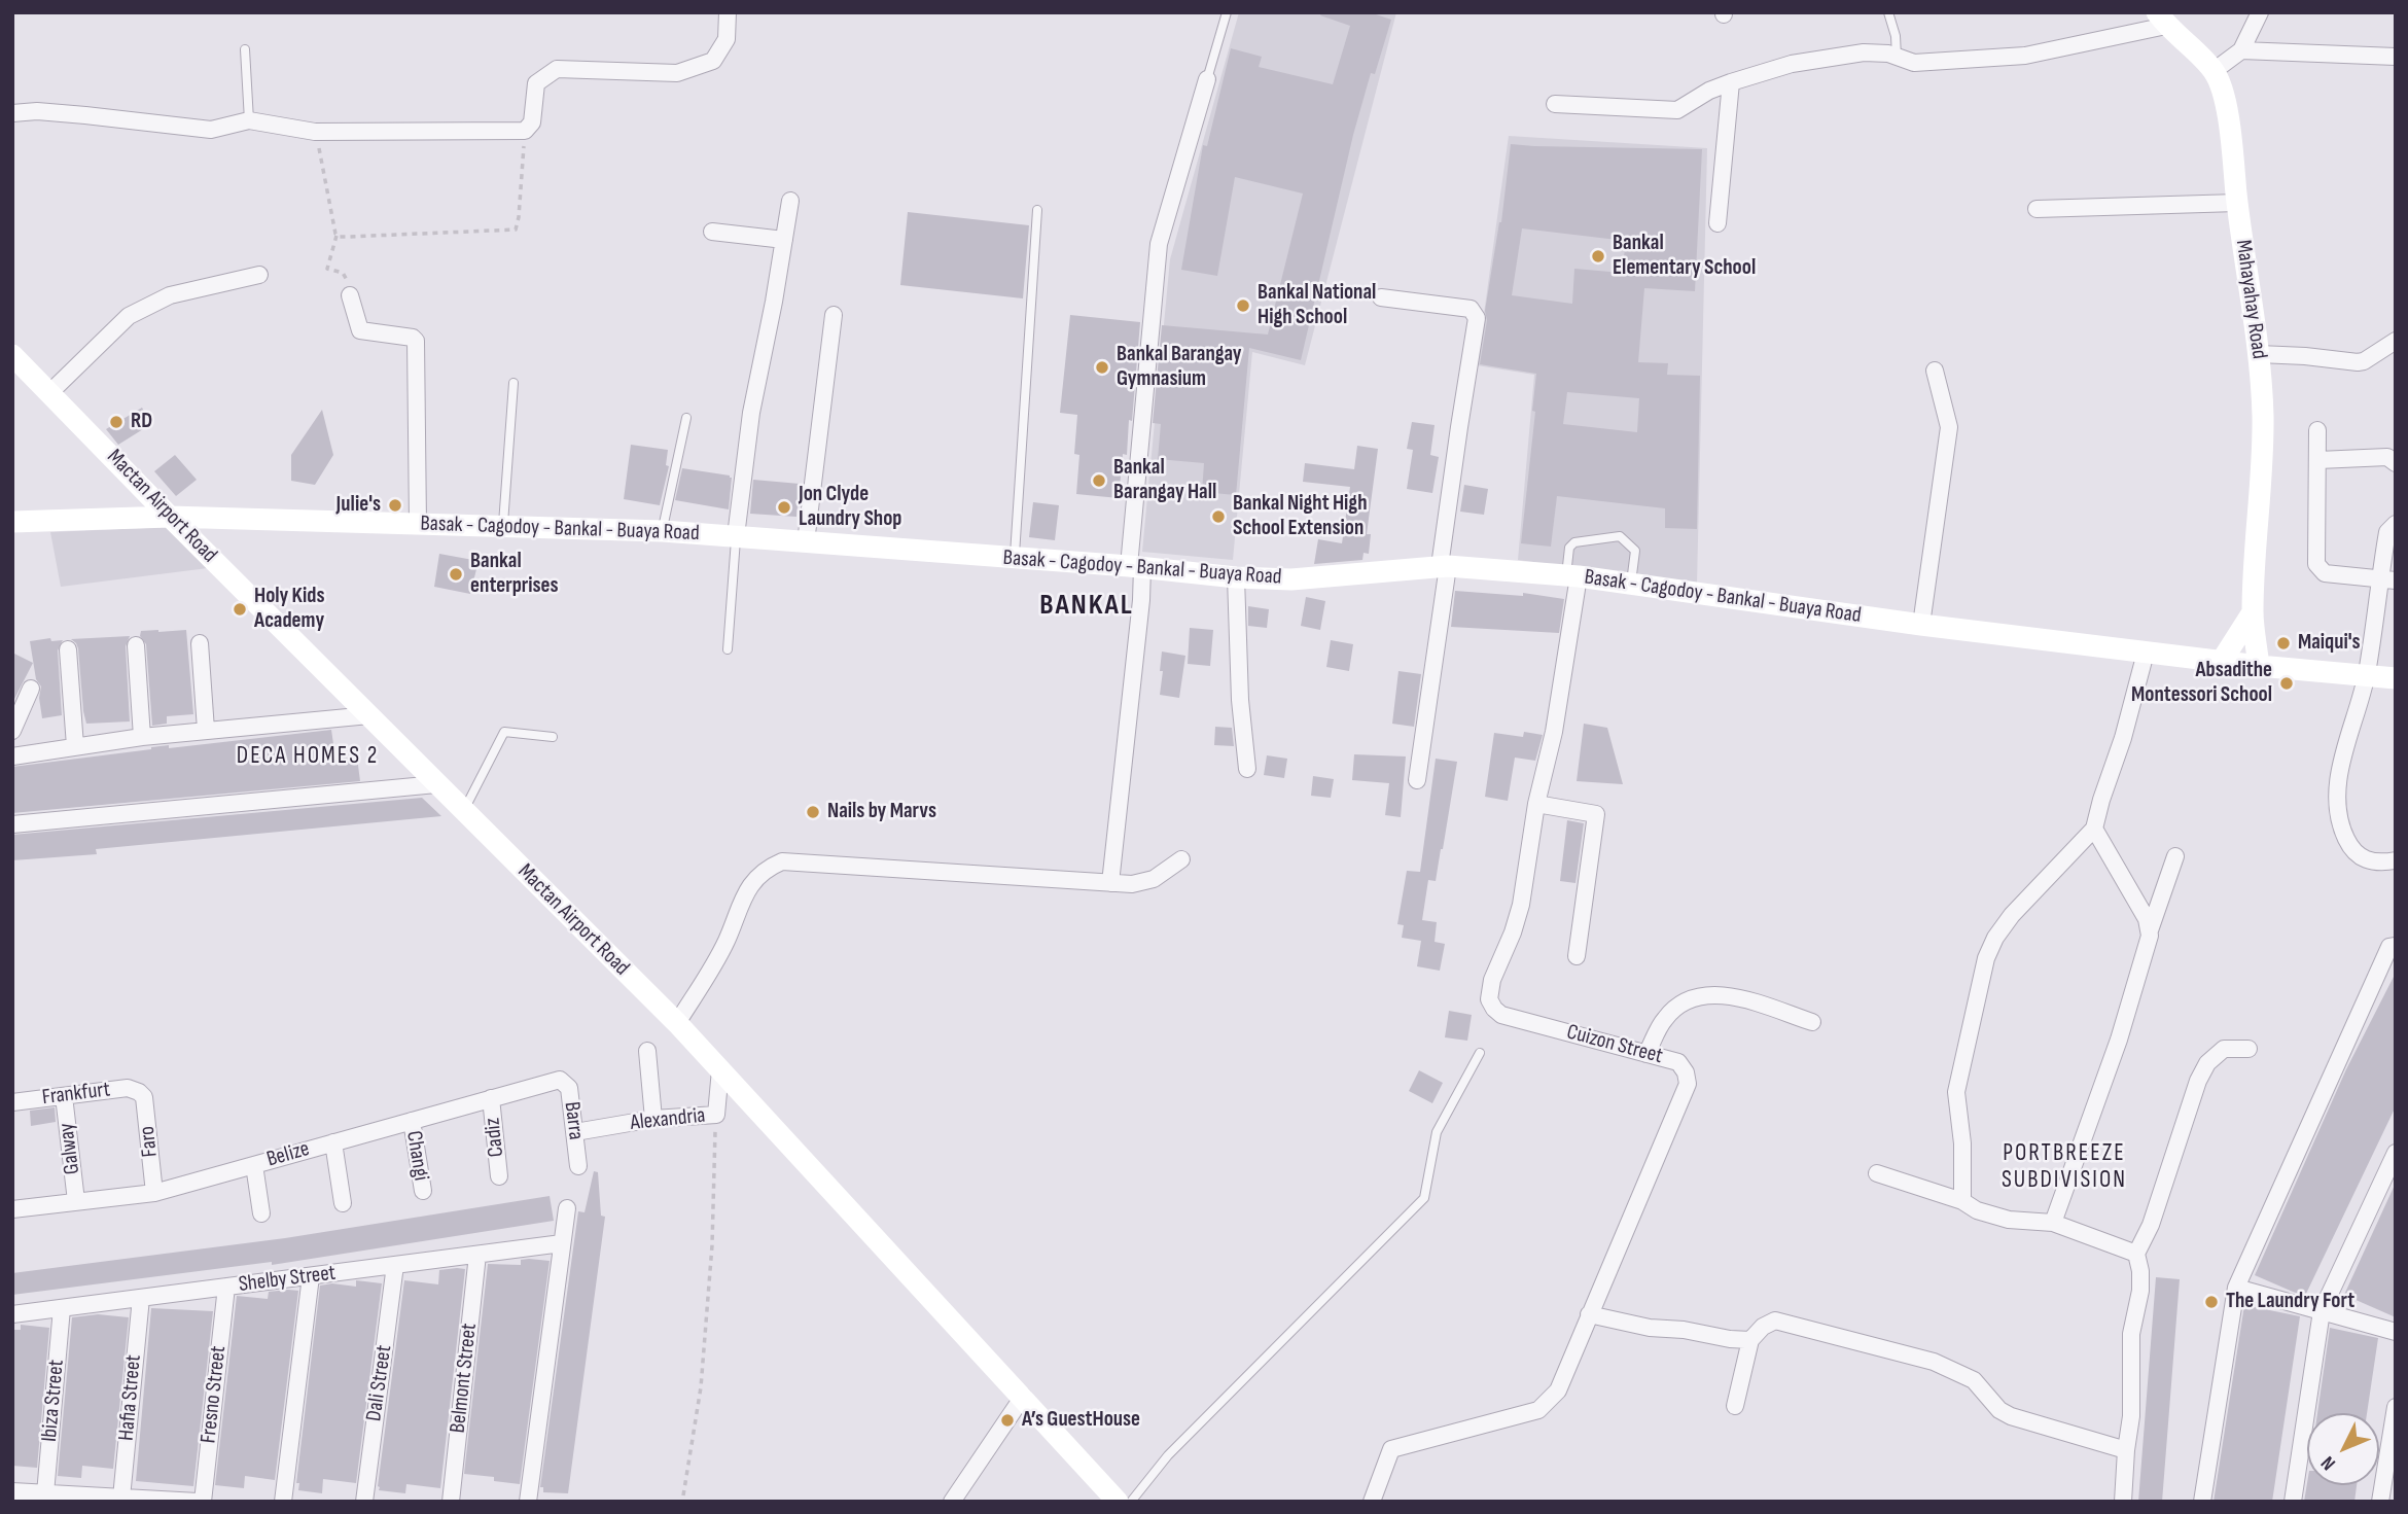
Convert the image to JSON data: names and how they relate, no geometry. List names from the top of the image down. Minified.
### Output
{"streets":{"street":["Mahayahay Road","Mactan Airport Road","Basak - Cagodoy - Bankal - Buaya Road","Cuizon Street","Frankfurt","Alexandria","Barra","Cadiz","Faro","Galway","Belize","Changi","Shelby Street","Belmont Street","Dali Street","Fresno Street","Hafia Street","Ibiza Street"]},"crossings":[["Mahayahay Road","Basak - Cagodoy - Bankal - Buaya Road"],["Mactan Airport Road","Basak - Cagodoy - Bankal - Buaya Road"],["Mactan Airport Road","Alexandria"],["Basak - Cagodoy - Bankal - Buaya Road","Cuizon Street"],["Frankfurt","Faro"],["Frankfurt","Galway"],["Alexandria","Barra"],["Barra","Belize"],["Cadiz","Belize"],["Faro","Belize"],["Galway","Belize"],["Belize","Changi"],["Shelby Street","Belmont Street"],["Shelby Street","Dali Street"],["Shelby Street","Fresno Street"],["Shelby Street","Hafia Street"],["Shelby Street","Ibiza Street"]],"districts":["BANKAL","DECA HOMES 2","PORTBREEZE SUBDIVISION"],"places":["Bankal Elementary School","Bankal National High School","Bankal Barangay Gymnasium","RD","Bankal Barangay Hall","Julie's","Jon Clyde Laundry Shop","Bankal Night High School Extension","Bankal enterprises","Holy Kids Academy","Maiqui's","Absadithe Montessori School","Nails by Marvs","The Laundry Fort","A’s GuestHouse"],"north":"bottom left"}
